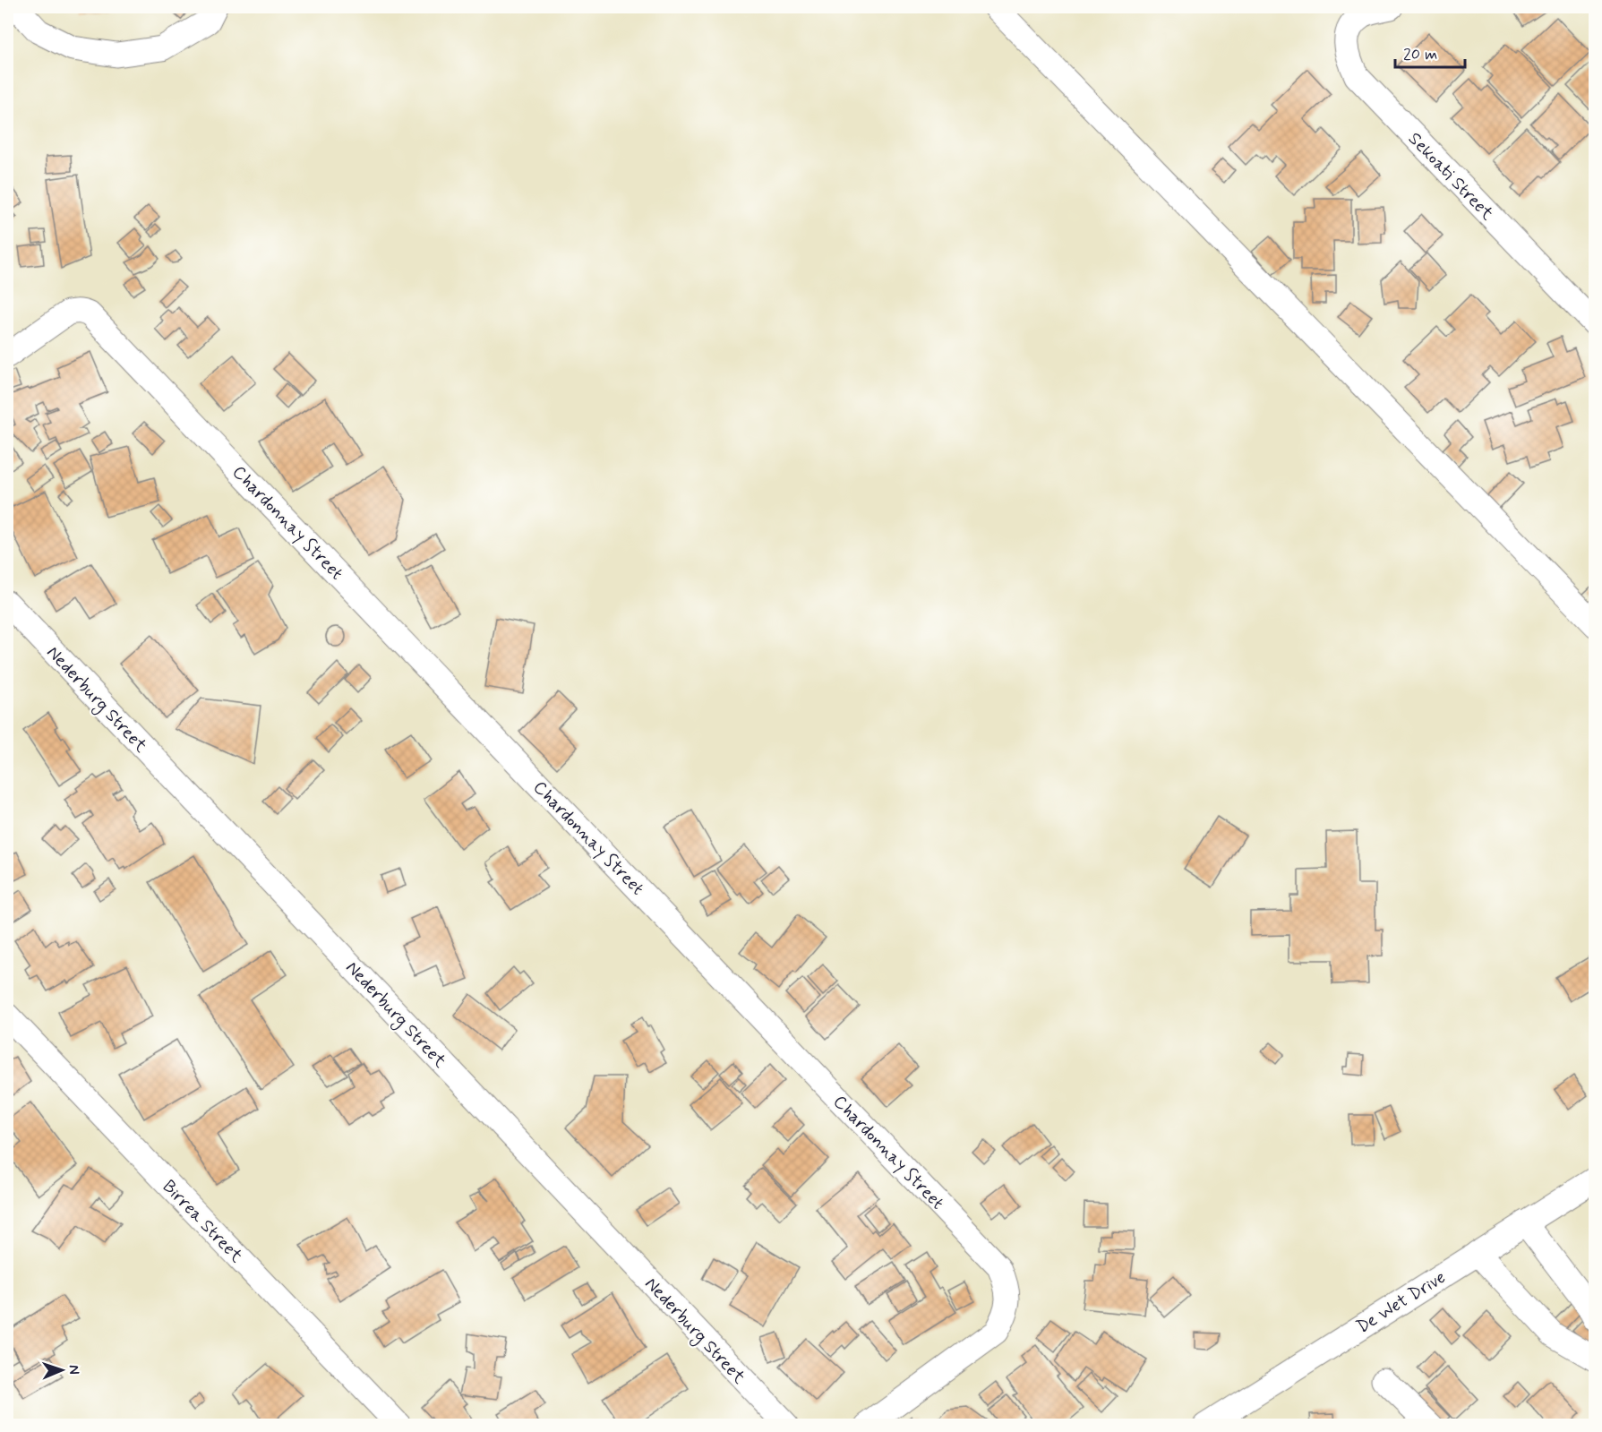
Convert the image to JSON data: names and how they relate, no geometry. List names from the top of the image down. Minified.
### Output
{"streets":{"street":["Sekoati Street","Chardonnay Street","Nederburg Street","Birrea Street","De Wet Drive"]},"scale_bar":"20 m","north":"right"}
